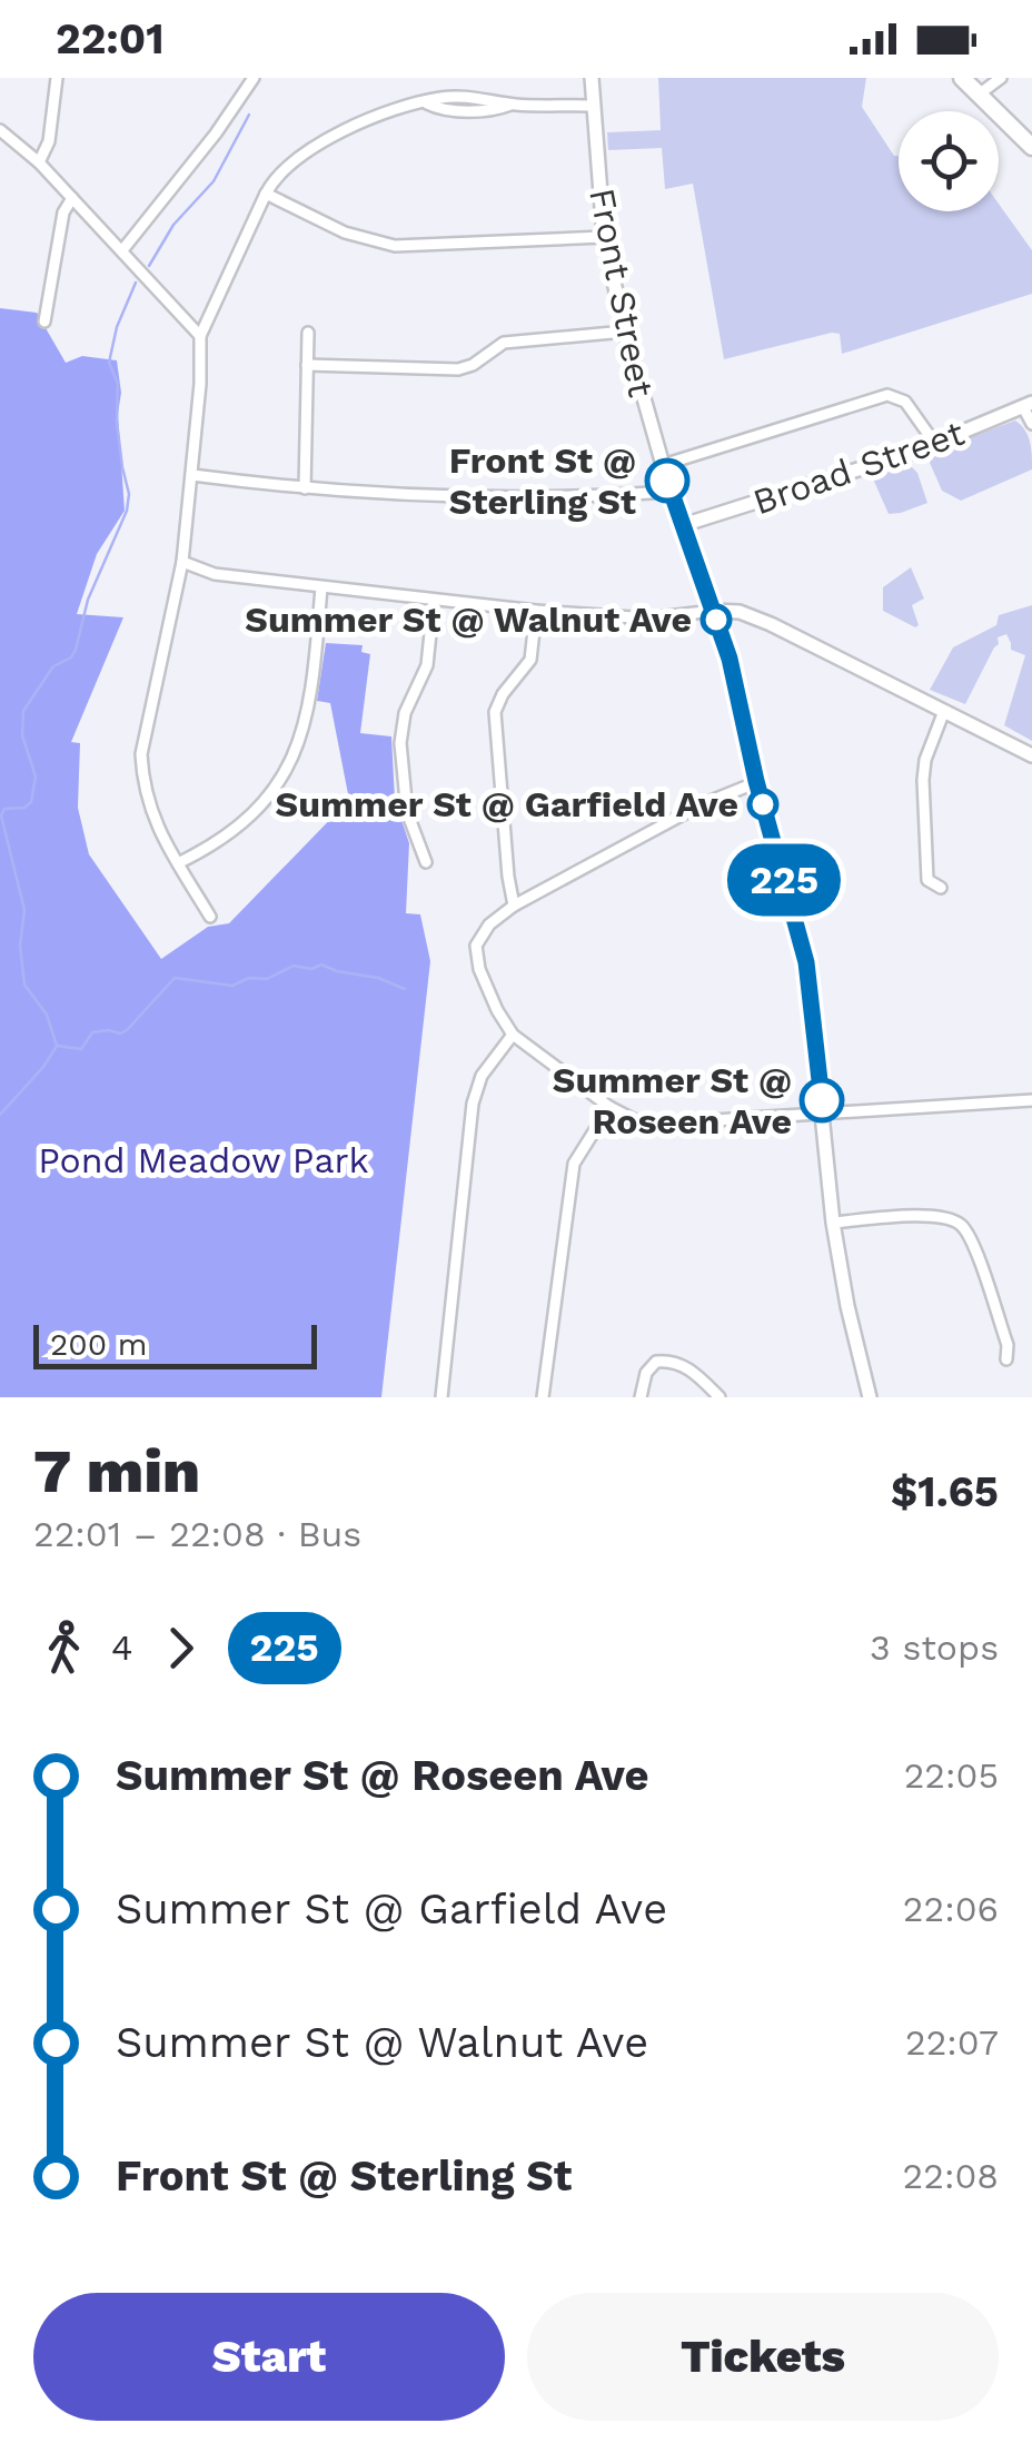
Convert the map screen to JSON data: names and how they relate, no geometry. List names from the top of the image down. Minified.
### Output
{"streets":{"street":["Front Street","Broad Street"]},"crossings":[["Front Street","Broad Street"]],"parks":["Pond Meadow Park"],"places":["Front St @ Sterling St","Summer St @ Walnut Ave","Summer St @ Garfield Ave","Summer St @ Roseen Ave"],"lines":["bus line 225"],"scale_bar":"200 m","page":{"status":"22:01","on_map":"225","scale":"200 m","heading":["7 min","22:01 – 22:08 · Bus","$1.65"],"legs":["4","225","3 stops"],"list":[{"name":"Summer St @ Roseen Ave","value":"22:05"},{"name":"Summer St @ Garfield Ave","value":"22:06"},{"name":"Summer St @ Walnut Ave","value":"22:07"},{"name":"Front St @ Sterling St","value":"22:08"}],"buttons":["Start","Tickets"]}}
